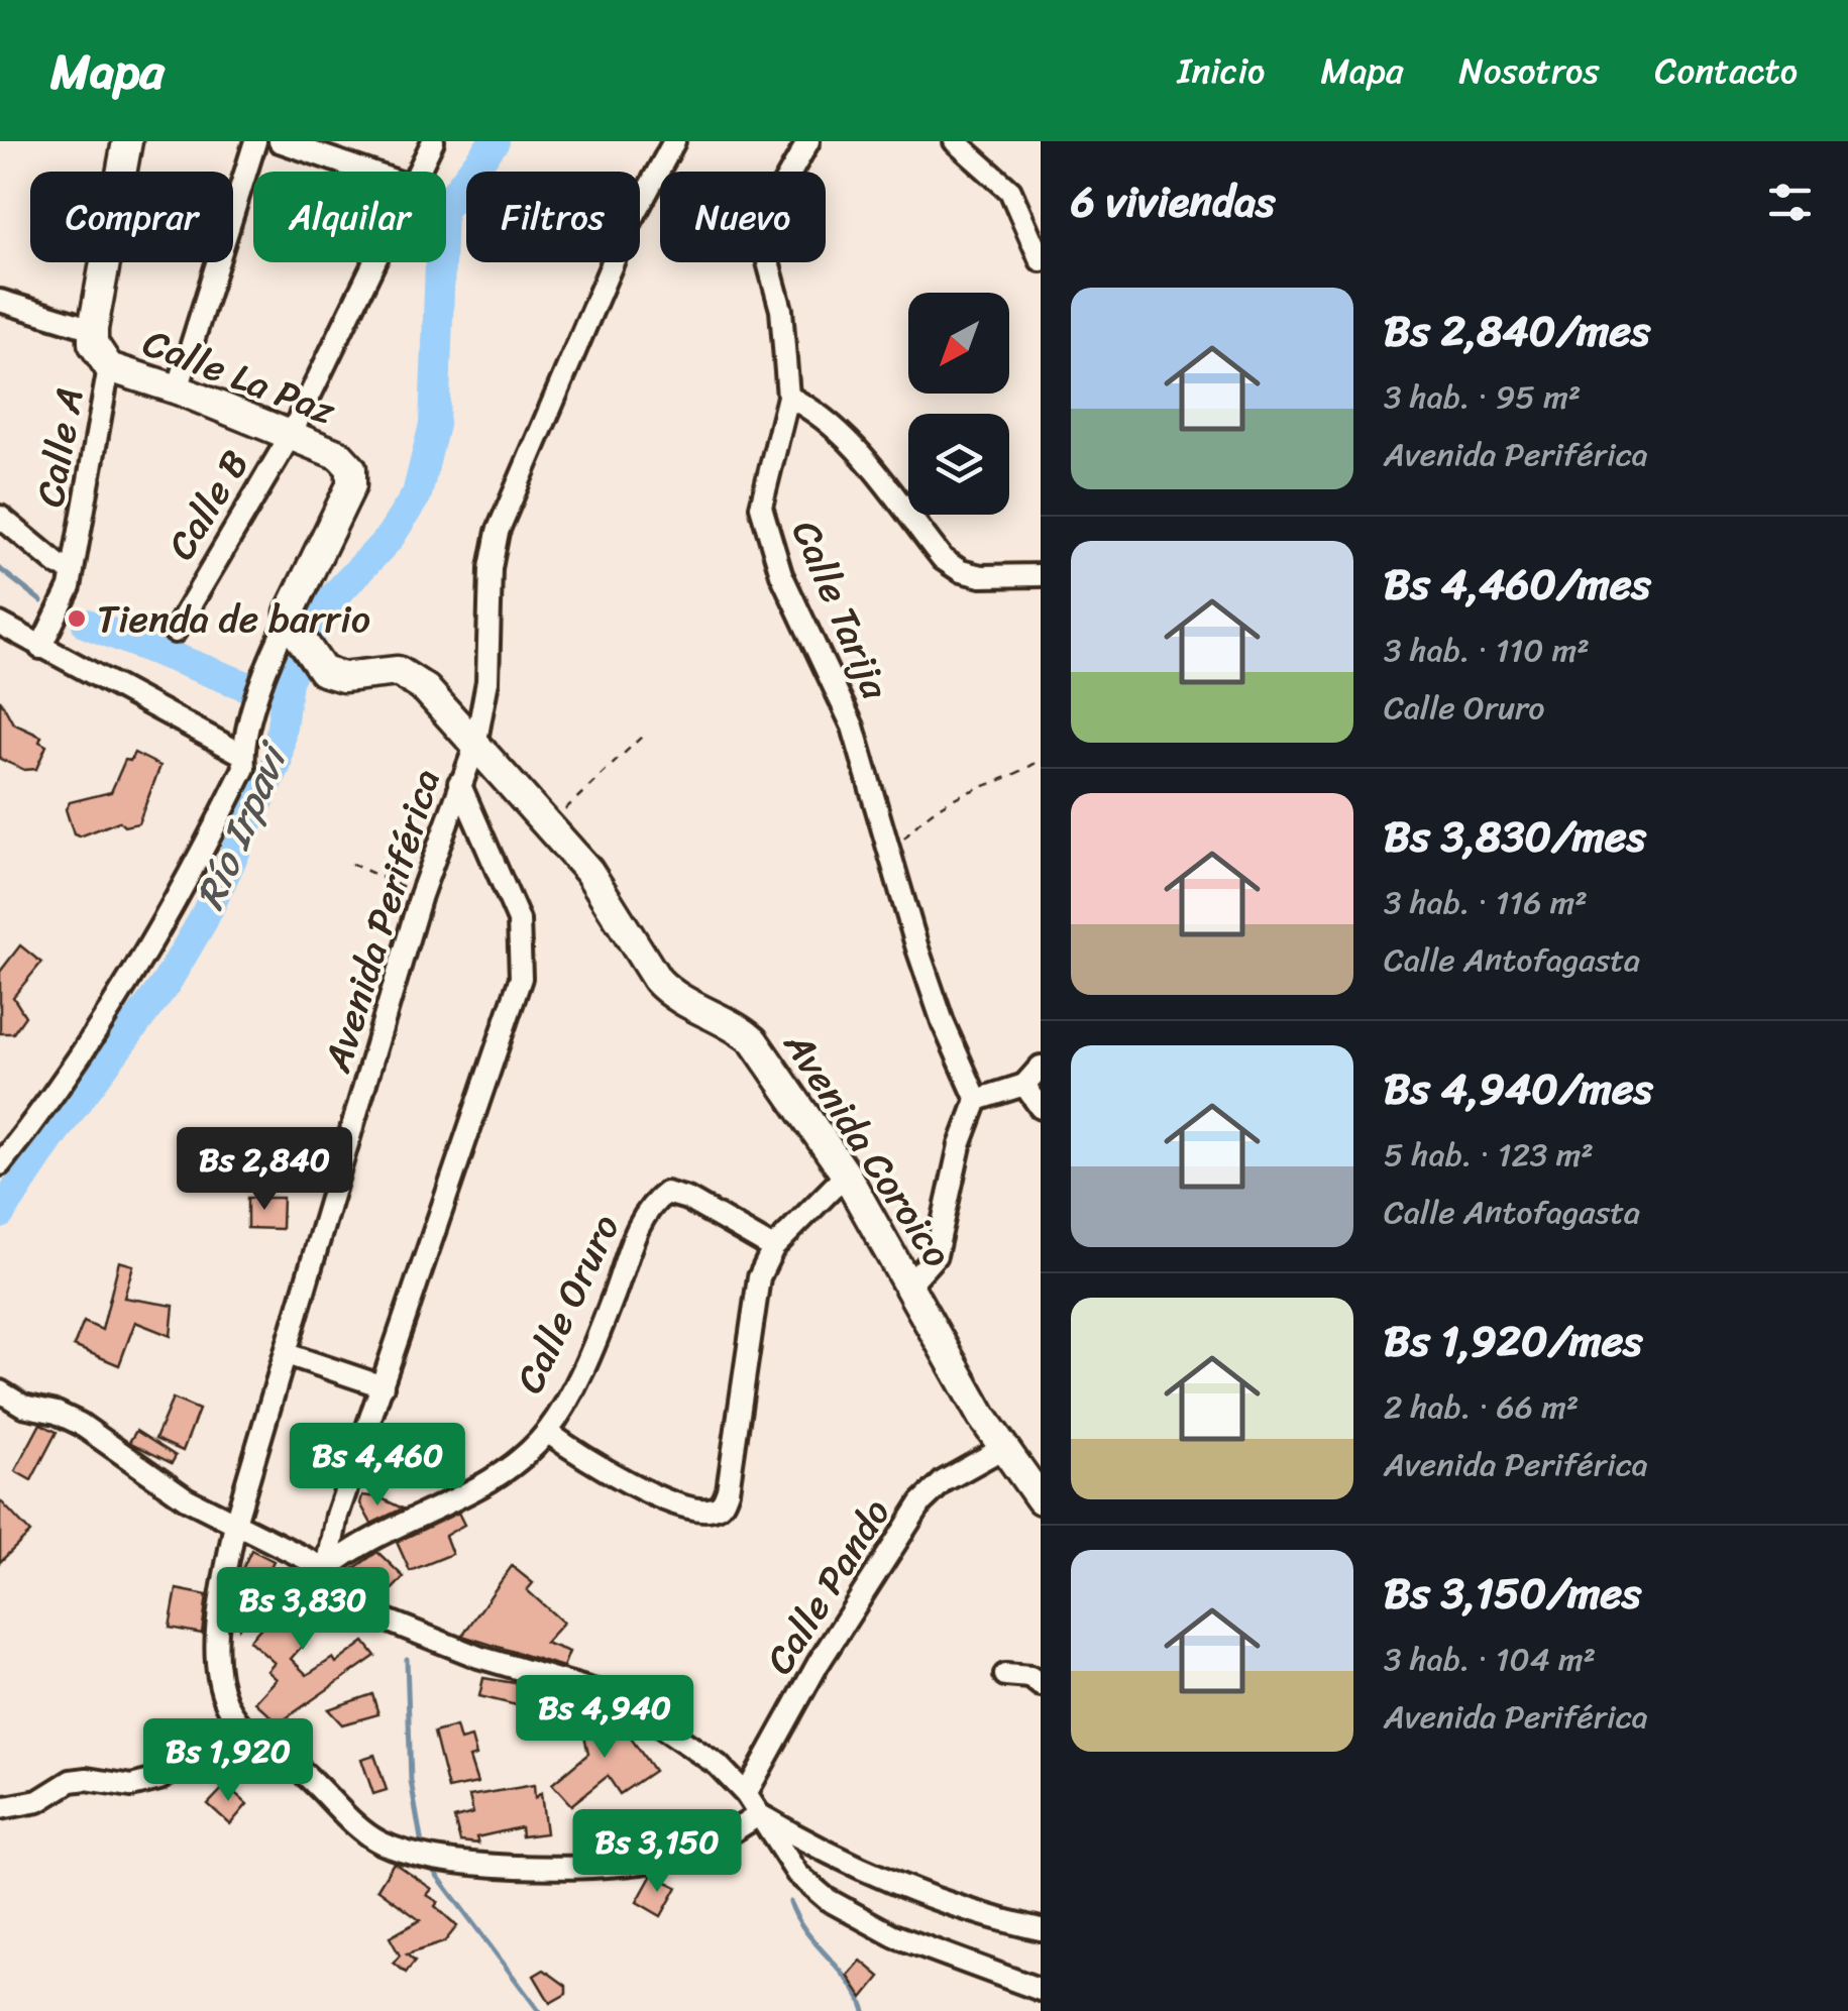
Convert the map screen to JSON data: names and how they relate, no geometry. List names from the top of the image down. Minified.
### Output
{"streets":{"main road":["Calle La Paz","Avenida Coroico"],"street":["Calle A","Calle B","Calle Tarija","Avenida Periférica","Calle Oruro","Calle Pando"]},"crossings":[["Calle La Paz","Calle A"],["Calle La Paz","Calle B"],["Calle La Paz","Avenida Coroico"],["Avenida Periférica","Avenida Coroico"],["Avenida Coroico","Calle Pando"]],"water":["Río Irpavi"],"places":["Tienda de barrio"],"north":"bottom left","page":{"header":"Mapa","nav":["Inicio","Mapa","Nosotros","Contacto"],"heading":"6 viviendas","chip":["Comprar","Alquilar","Filtros","Nuevo"],"list":[{"name":"Bs 2,840/mes","note":"3 hab. · 95 m² · Avenida Periférica"},{"name":"Bs 4,460/mes","note":"3 hab. · 110 m² · Calle Oruro"},{"name":"Bs 3,830/mes","note":"3 hab. · 116 m² · Calle Antofagasta"},{"name":"Bs 4,940/mes","note":"5 hab. · 123 m² · Calle Antofagasta"},{"name":"Bs 1,920/mes","note":"2 hab. · 66 m² · Avenida Periférica"},{"name":"Bs 3,150/mes","note":"3 hab. · 104 m² · Avenida Periférica"}],"price":["Bs 2,840","Bs 4,460","Bs 3,830","Bs 4,940","Bs 1,920","Bs 3,150"]}}
